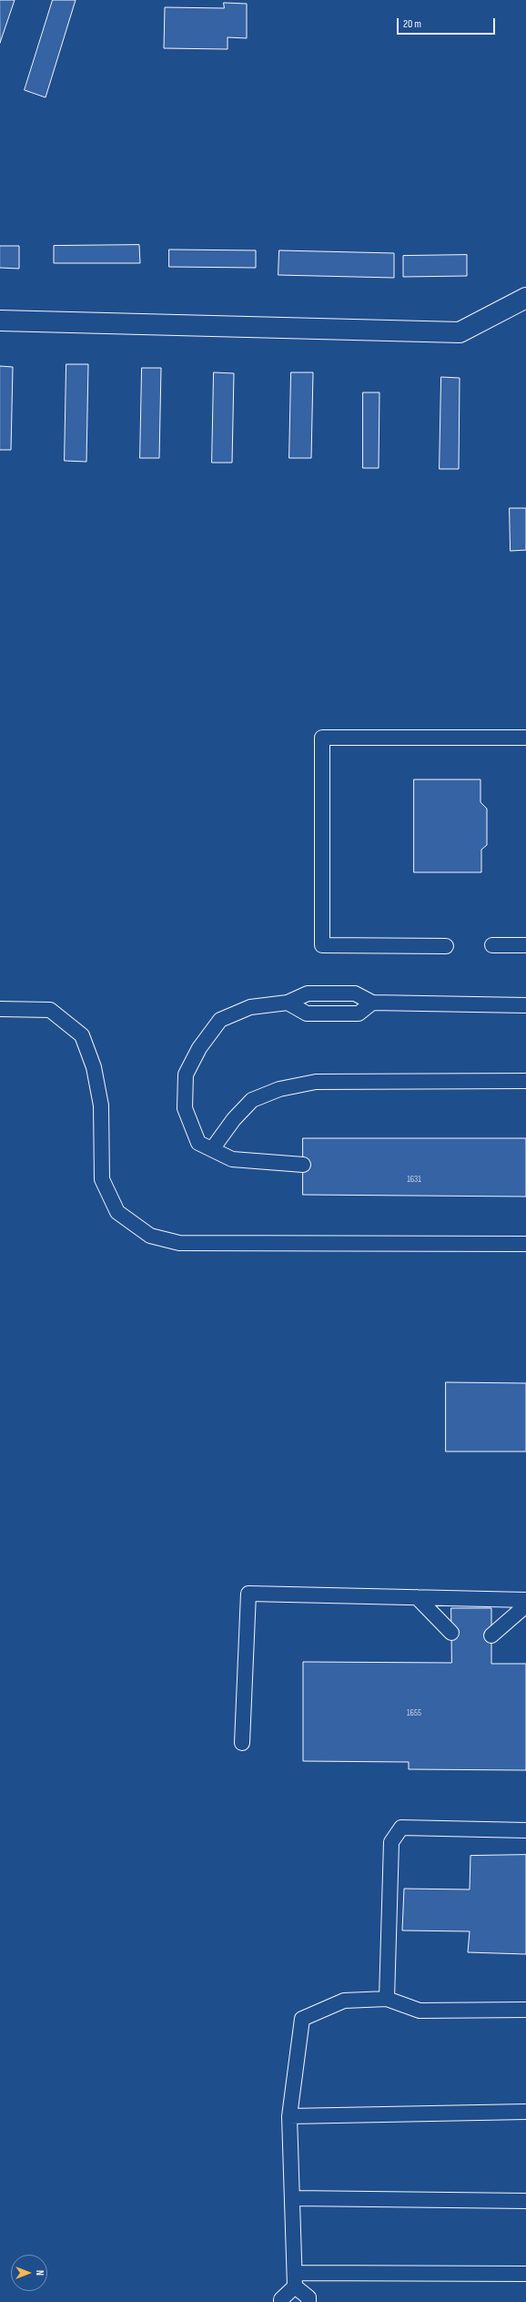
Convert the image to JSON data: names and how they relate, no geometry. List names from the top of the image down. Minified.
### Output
{"house_numbers":["1631","1655"],"scale_bar":"20 m","north":"right"}
